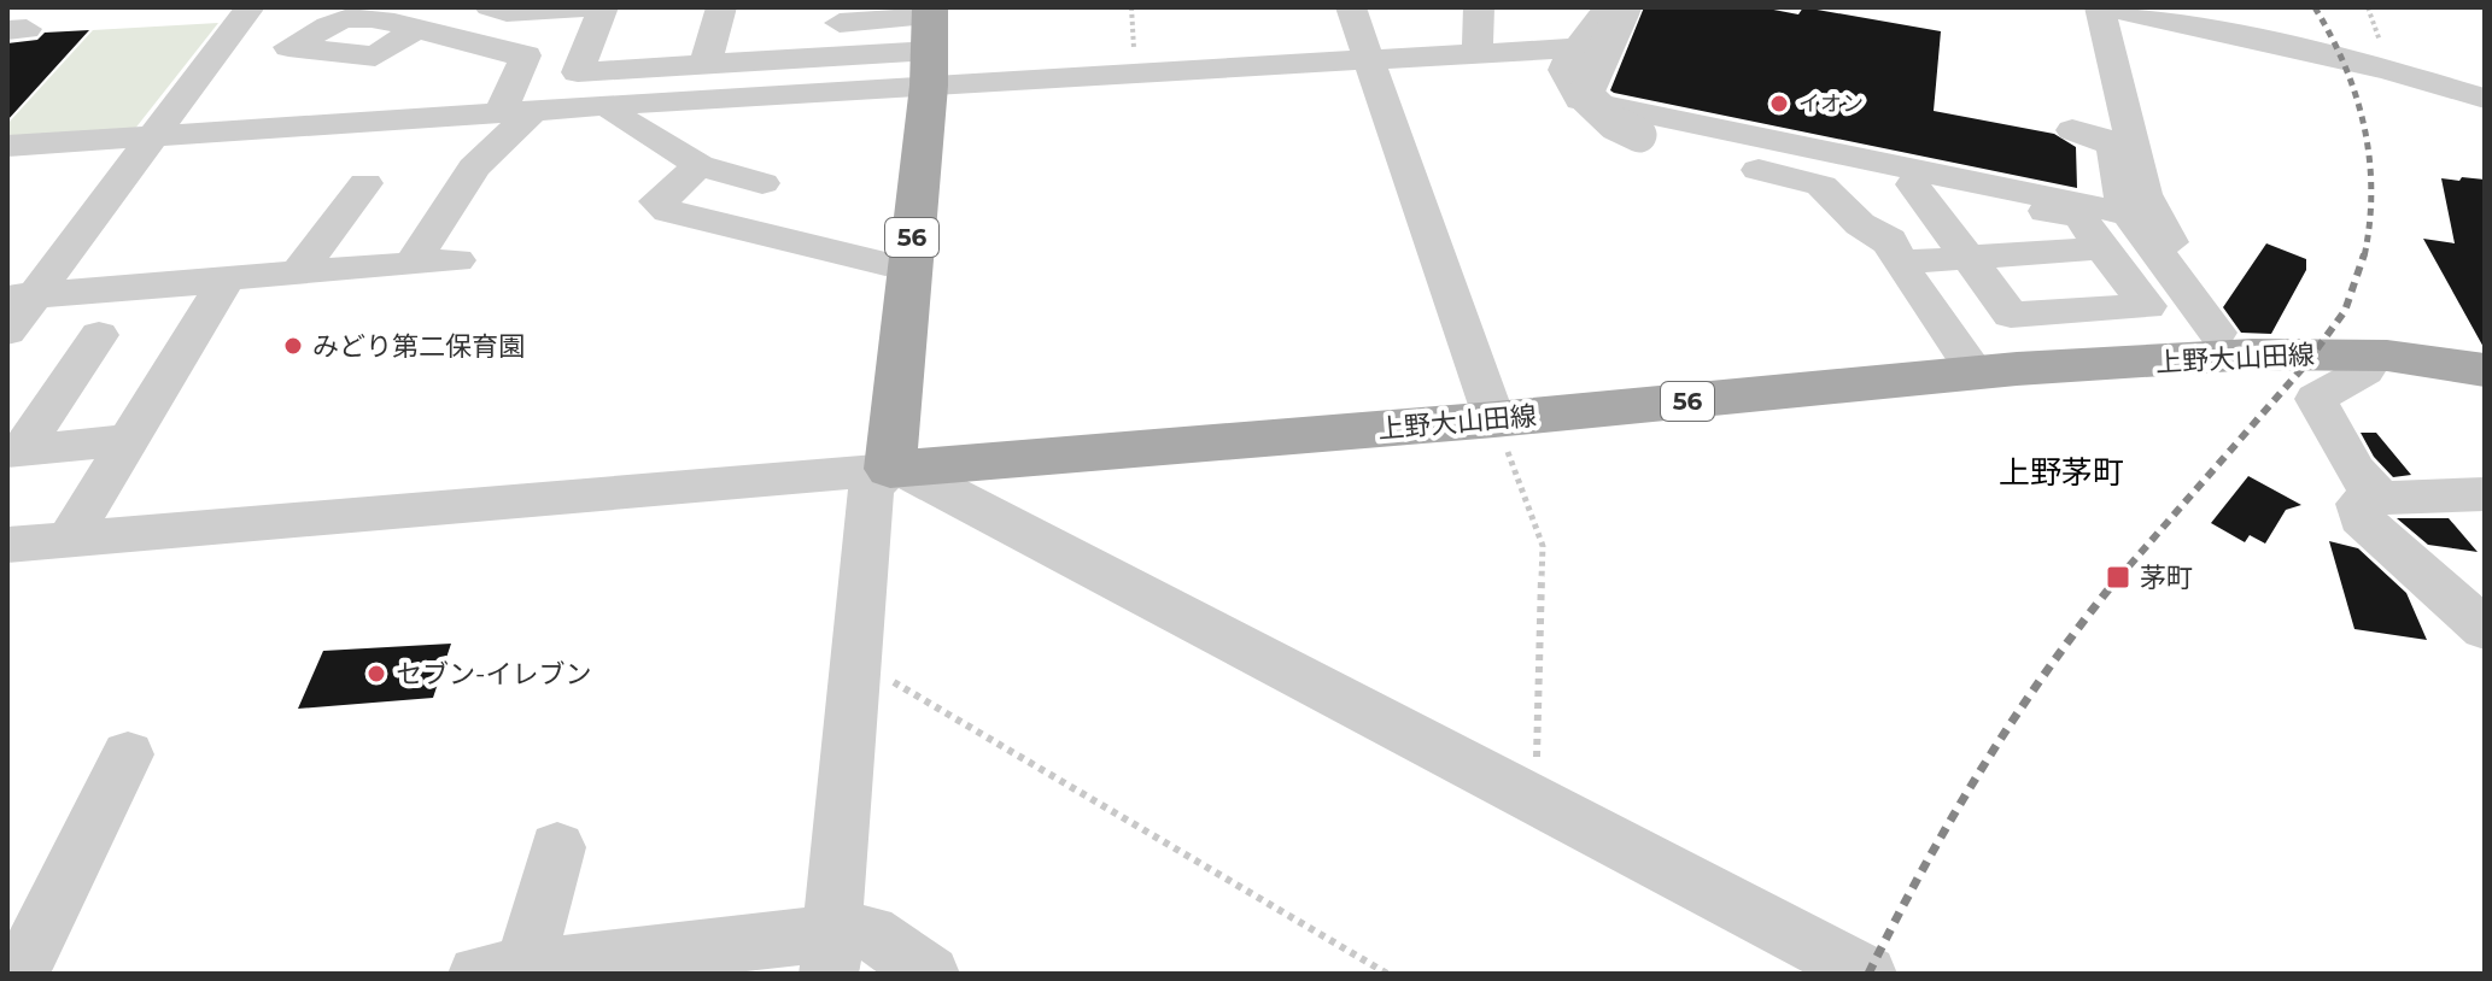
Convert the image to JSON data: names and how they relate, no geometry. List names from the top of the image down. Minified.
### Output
{"streets":{"main road":["56","上野大山田線"]},"crossings":[["56","上野大山田線"]],"districts":["上野茅町"],"places":{"other":["イオン","みどり第二保育園","セブン-イレブン"],"transit":["茅町"]}}
